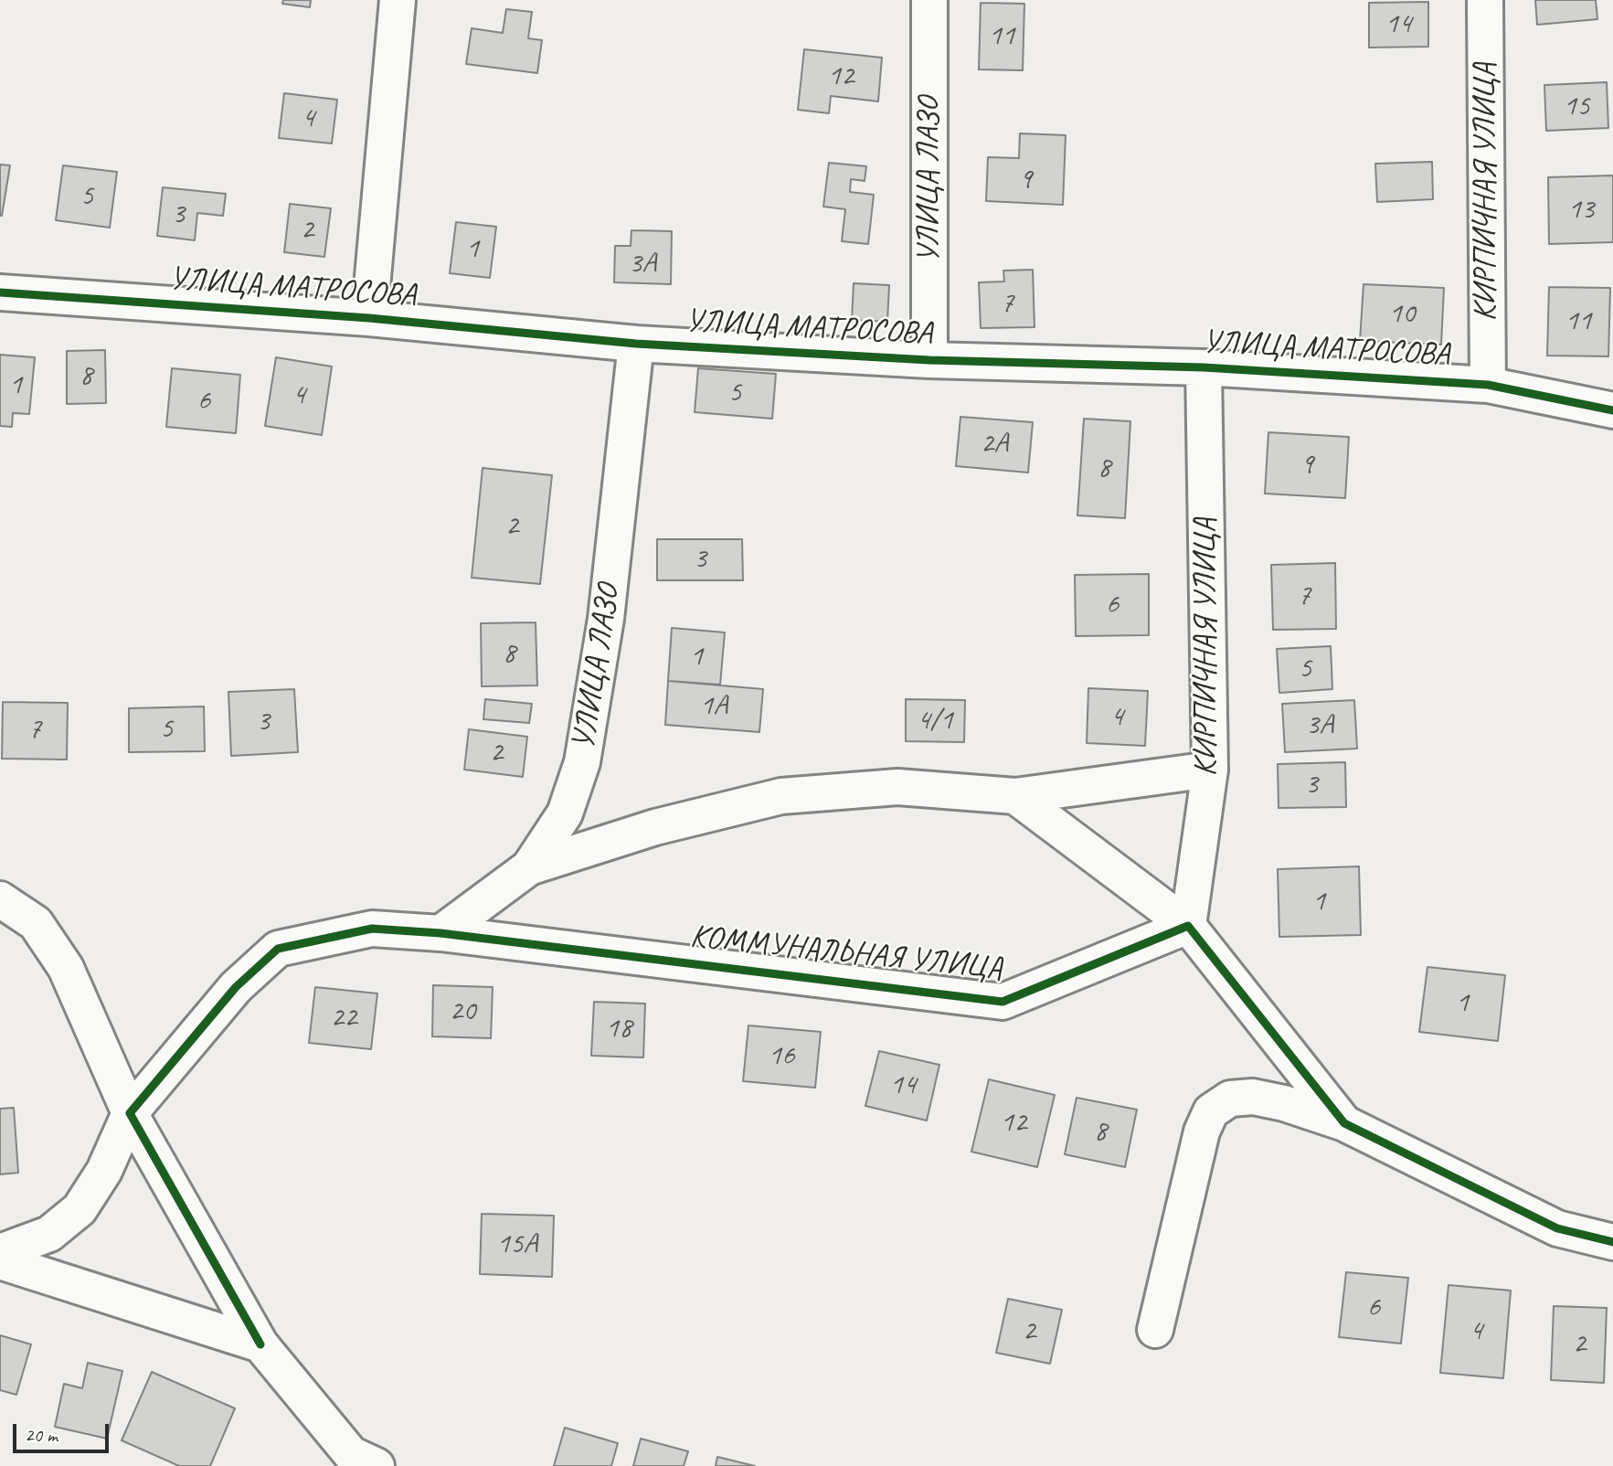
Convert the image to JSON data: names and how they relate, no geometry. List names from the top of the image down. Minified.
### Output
{"streets":{"street":["УЛИЦА ЛАЗО","КИРПИЧНАЯ УЛИЦА","УЛИЦА МАТРОСОВА","КОММУНАЛЬНАЯ УЛИЦА"]},"crossings":[["УЛИЦА ЛАЗО","УЛИЦА МАТРОСОВА"],["УЛИЦА ЛАЗО","КОММУНАЛЬНАЯ УЛИЦА"],["КИРПИЧНАЯ УЛИЦА","УЛИЦА МАТРОСОВА"],["КИРПИЧНАЯ УЛИЦА","КОММУНАЛЬНАЯ УЛИЦА"]],"house_numbers":["14","11","12","15","4","9","5","13","3","2","1","3А","7","10","11","8","1","5","4","6","2А","9","8","2","3","7","6","8","1","5","1А","4","4/1","3","3А","5","7","2","3","1","1","20","22","18","16","14","12","8","15А","6","2","4","2"],"scale_bar":"20 m"}
